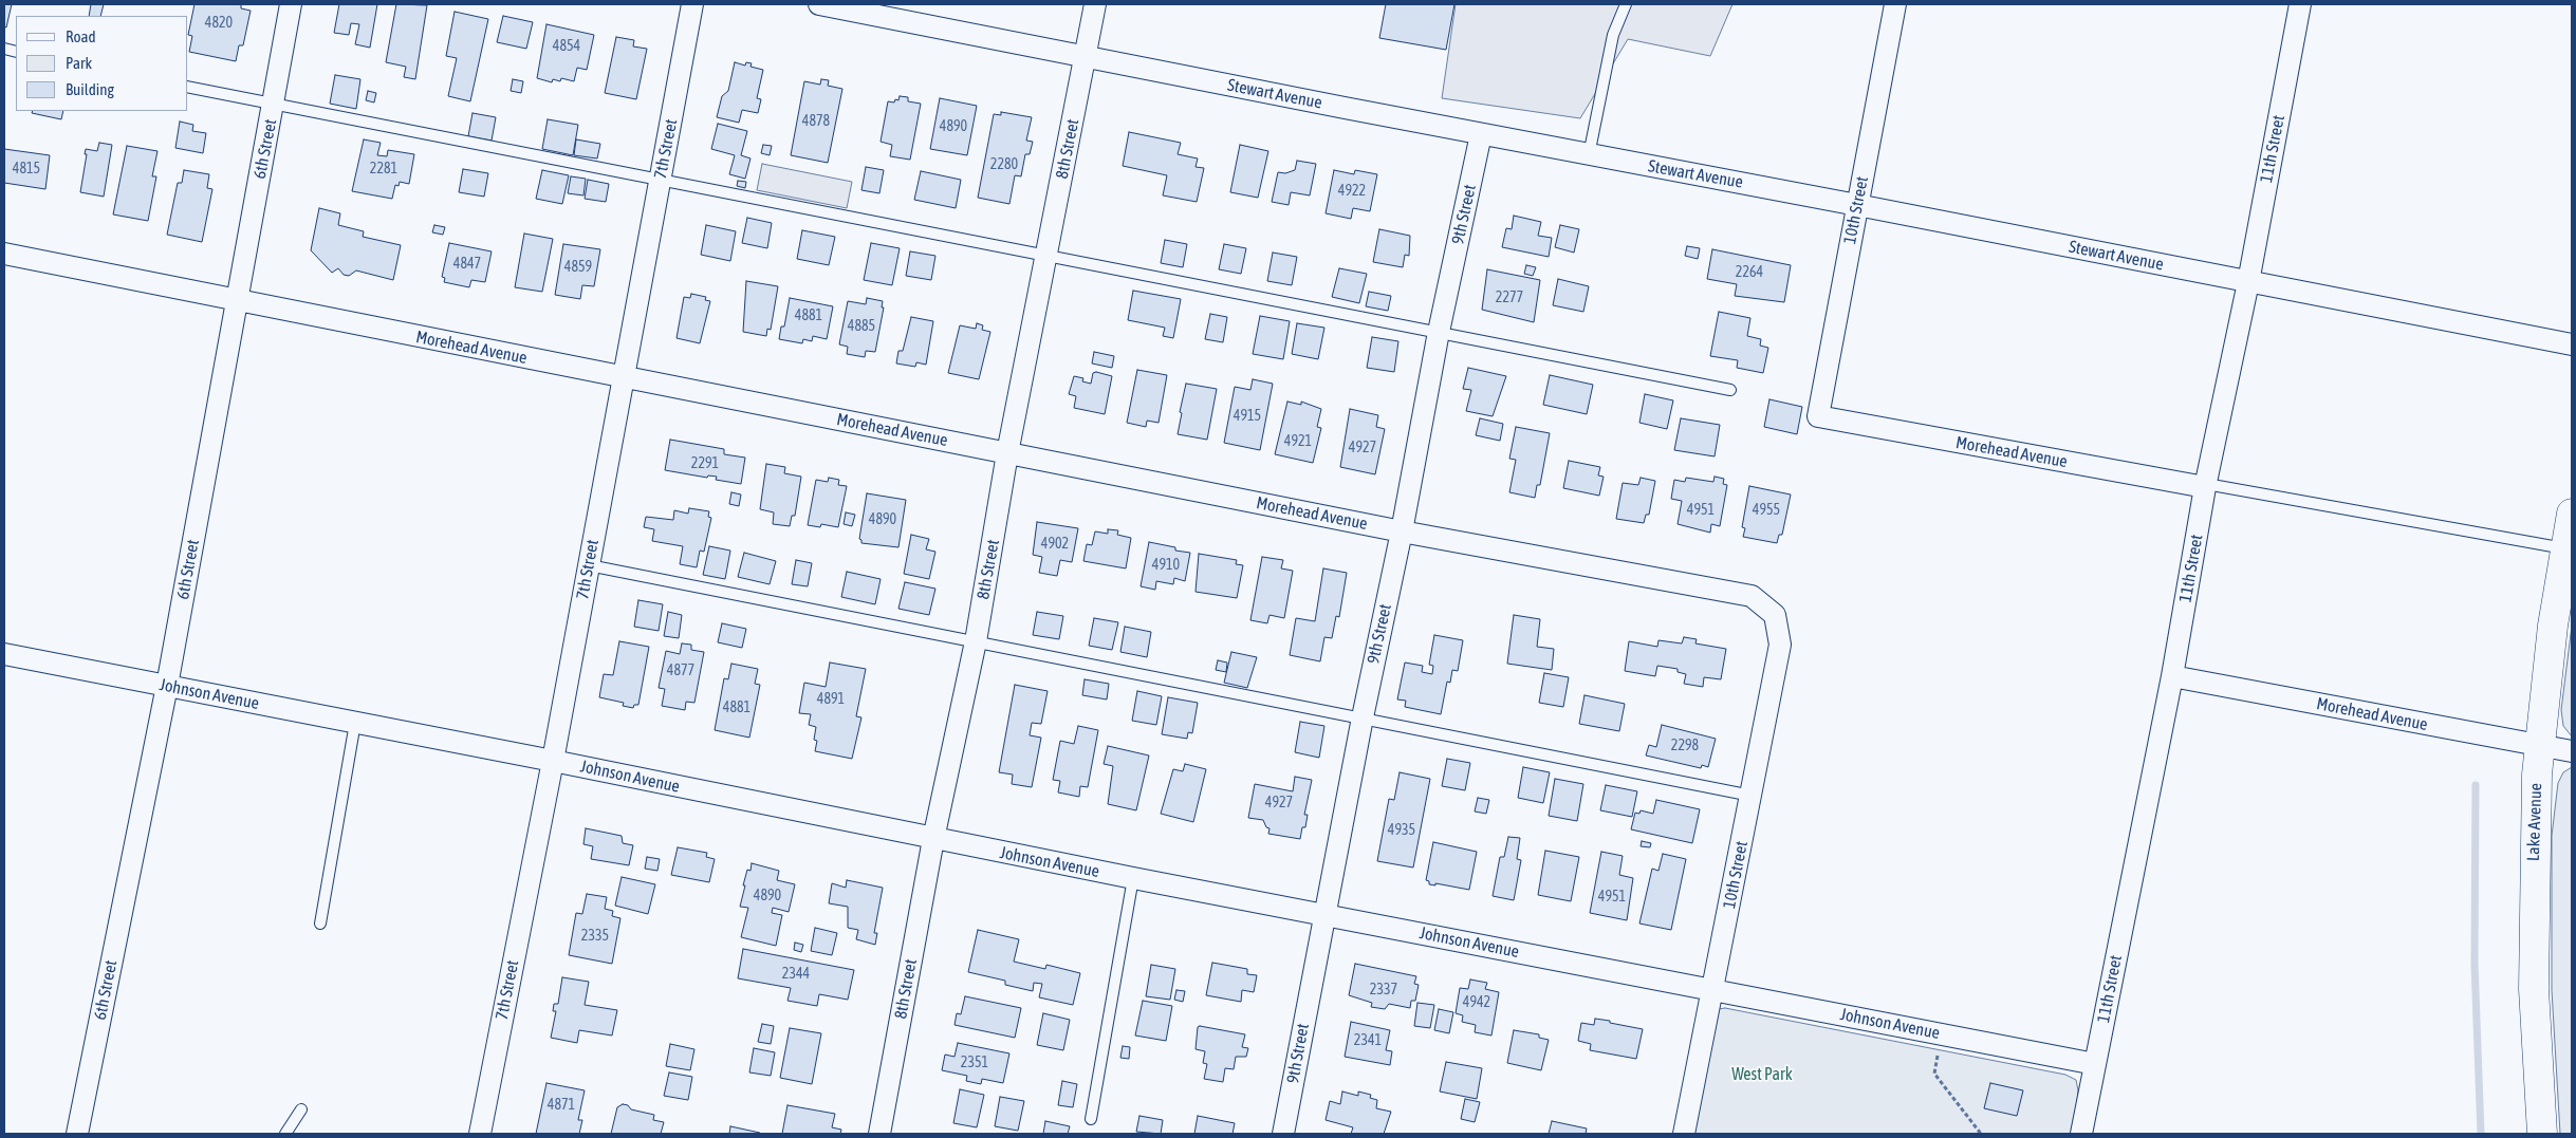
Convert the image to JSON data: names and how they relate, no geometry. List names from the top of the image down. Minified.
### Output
{"streets":{"main road":["Lake Avenue"],"street":["Stewart Avenue","6th Street","7th Street","8th Street","11th Street","10th Street","9th Street","Morehead Avenue","Johnson Avenue"]},"crossings":[["Stewart Avenue","8th Street"],["Stewart Avenue","11th Street"],["Stewart Avenue","10th Street"],["Stewart Avenue","9th Street"],["6th Street","Morehead Avenue"],["6th Street","Johnson Avenue"],["7th Street","Morehead Avenue"],["7th Street","Johnson Avenue"],["8th Street","Morehead Avenue"],["8th Street","Johnson Avenue"],["11th Street","Morehead Avenue"],["11th Street","Johnson Avenue"],["10th Street","Morehead Avenue"],["10th Street","Johnson Avenue"],["9th Street","Morehead Avenue"],["9th Street","Johnson Avenue"],["Morehead Avenue","Lake Avenue"]],"parks":["West Park"],"house_numbers":["4820","4854","4878","4890","2280","4815","2281","4922","4847","4859","2264","2277","4881","4885","4915","4921","4927","2291","4951","4955","4890","4902","4910","4877","4891","4881","2298","4927","4935","4890","4951","2335","2344","2337","4942","2341","2351","4871"],"legend":["Road","Park","Building"]}
